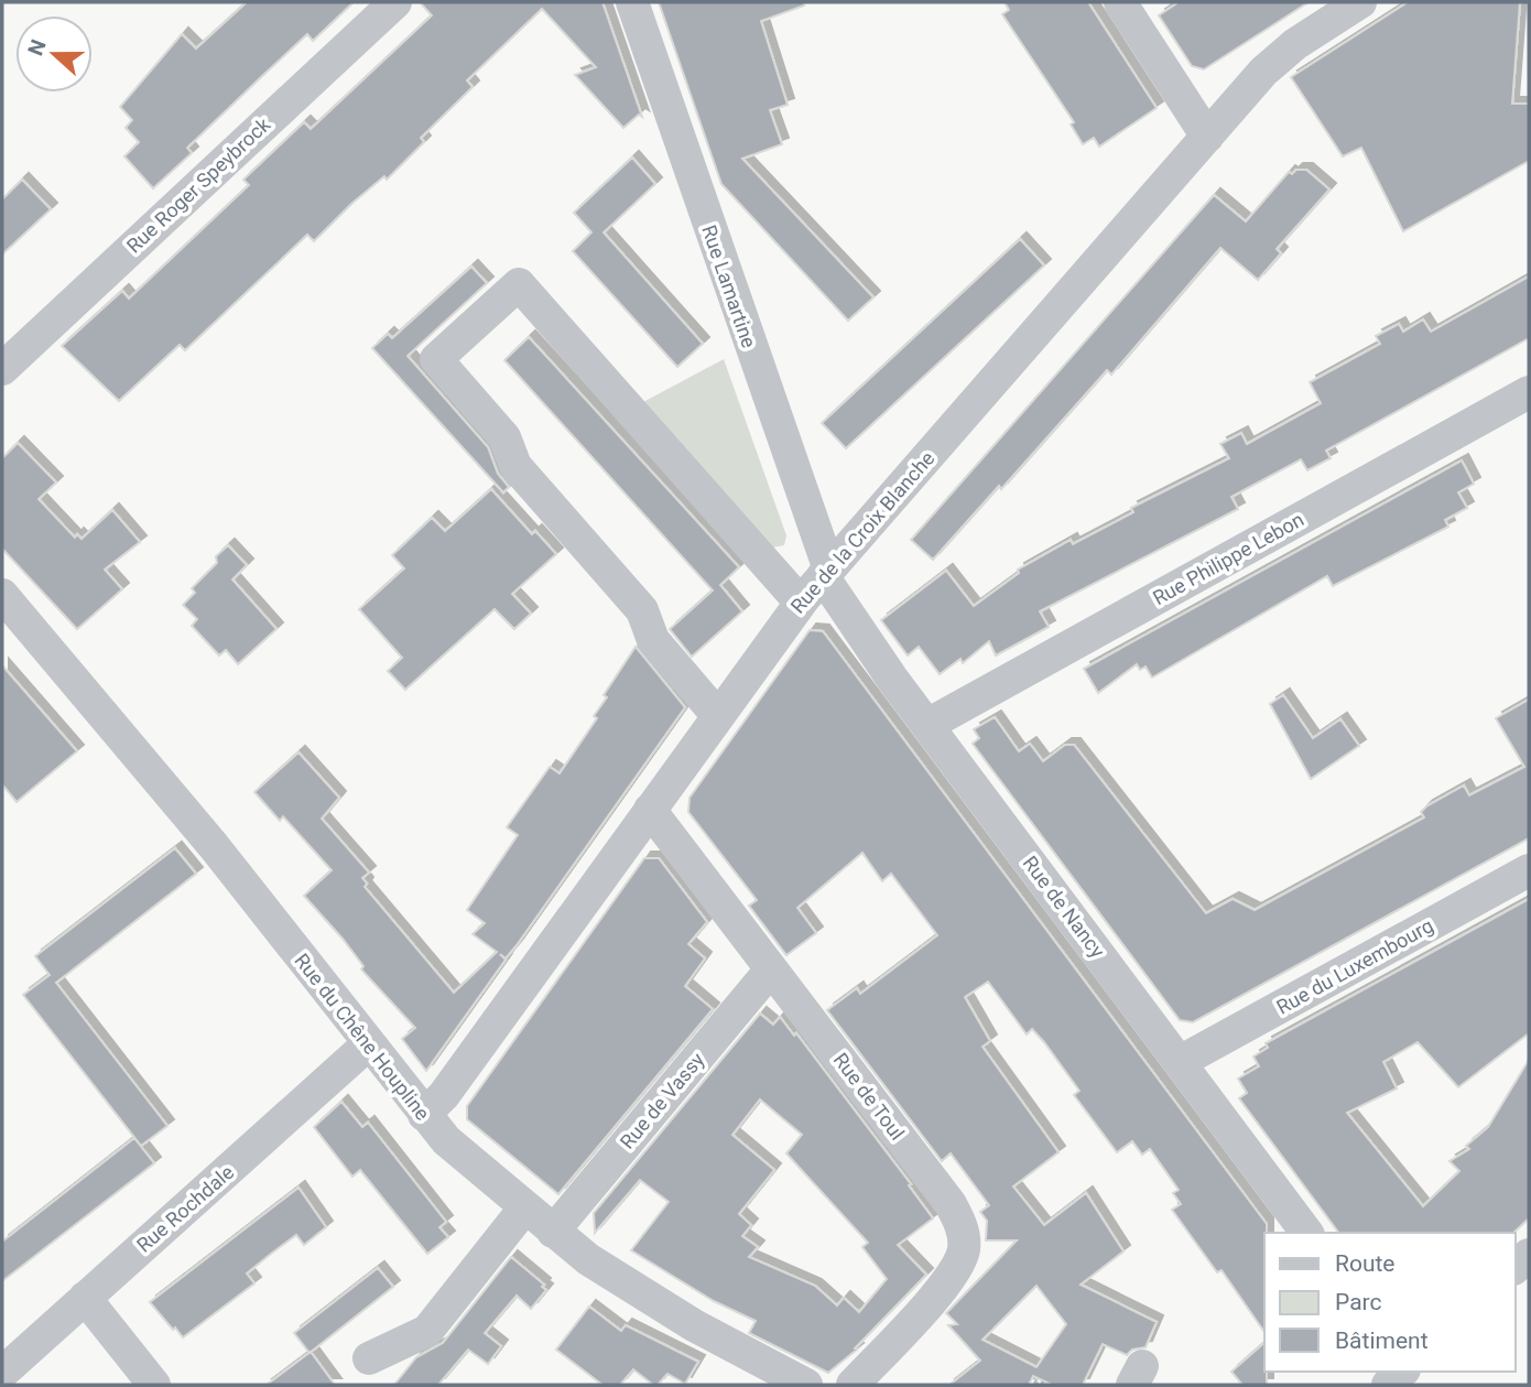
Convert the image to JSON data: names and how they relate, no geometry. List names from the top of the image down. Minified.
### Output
{"streets":{"street":["Rue Roger Speybrock","Rue Lamartine","Rue de la Croix Blanche","Rue Philippe Lebon","Rue de Nancy","Rue du Luxembourg","Rue du Chêne Houpline","Rue de Toul","Rue de Vassy","Rue Rochdale"]},"crossings":[["Rue Lamartine","Rue de la Croix Blanche"],["Rue Lamartine","Rue de Nancy"],["Rue de la Croix Blanche","Rue de Nancy"],["Rue de la Croix Blanche","Rue du Chêne Houpline"],["Rue de la Croix Blanche","Rue de Toul"],["Rue Philippe Lebon","Rue de Nancy"],["Rue de Nancy","Rue du Luxembourg"],["Rue du Chêne Houpline","Rue de Vassy"],["Rue du Chêne Houpline","Rue Rochdale"],["Rue de Toul","Rue de Vassy"]],"legend":["Route","Parc","Bâtiment"],"north":"left"}
